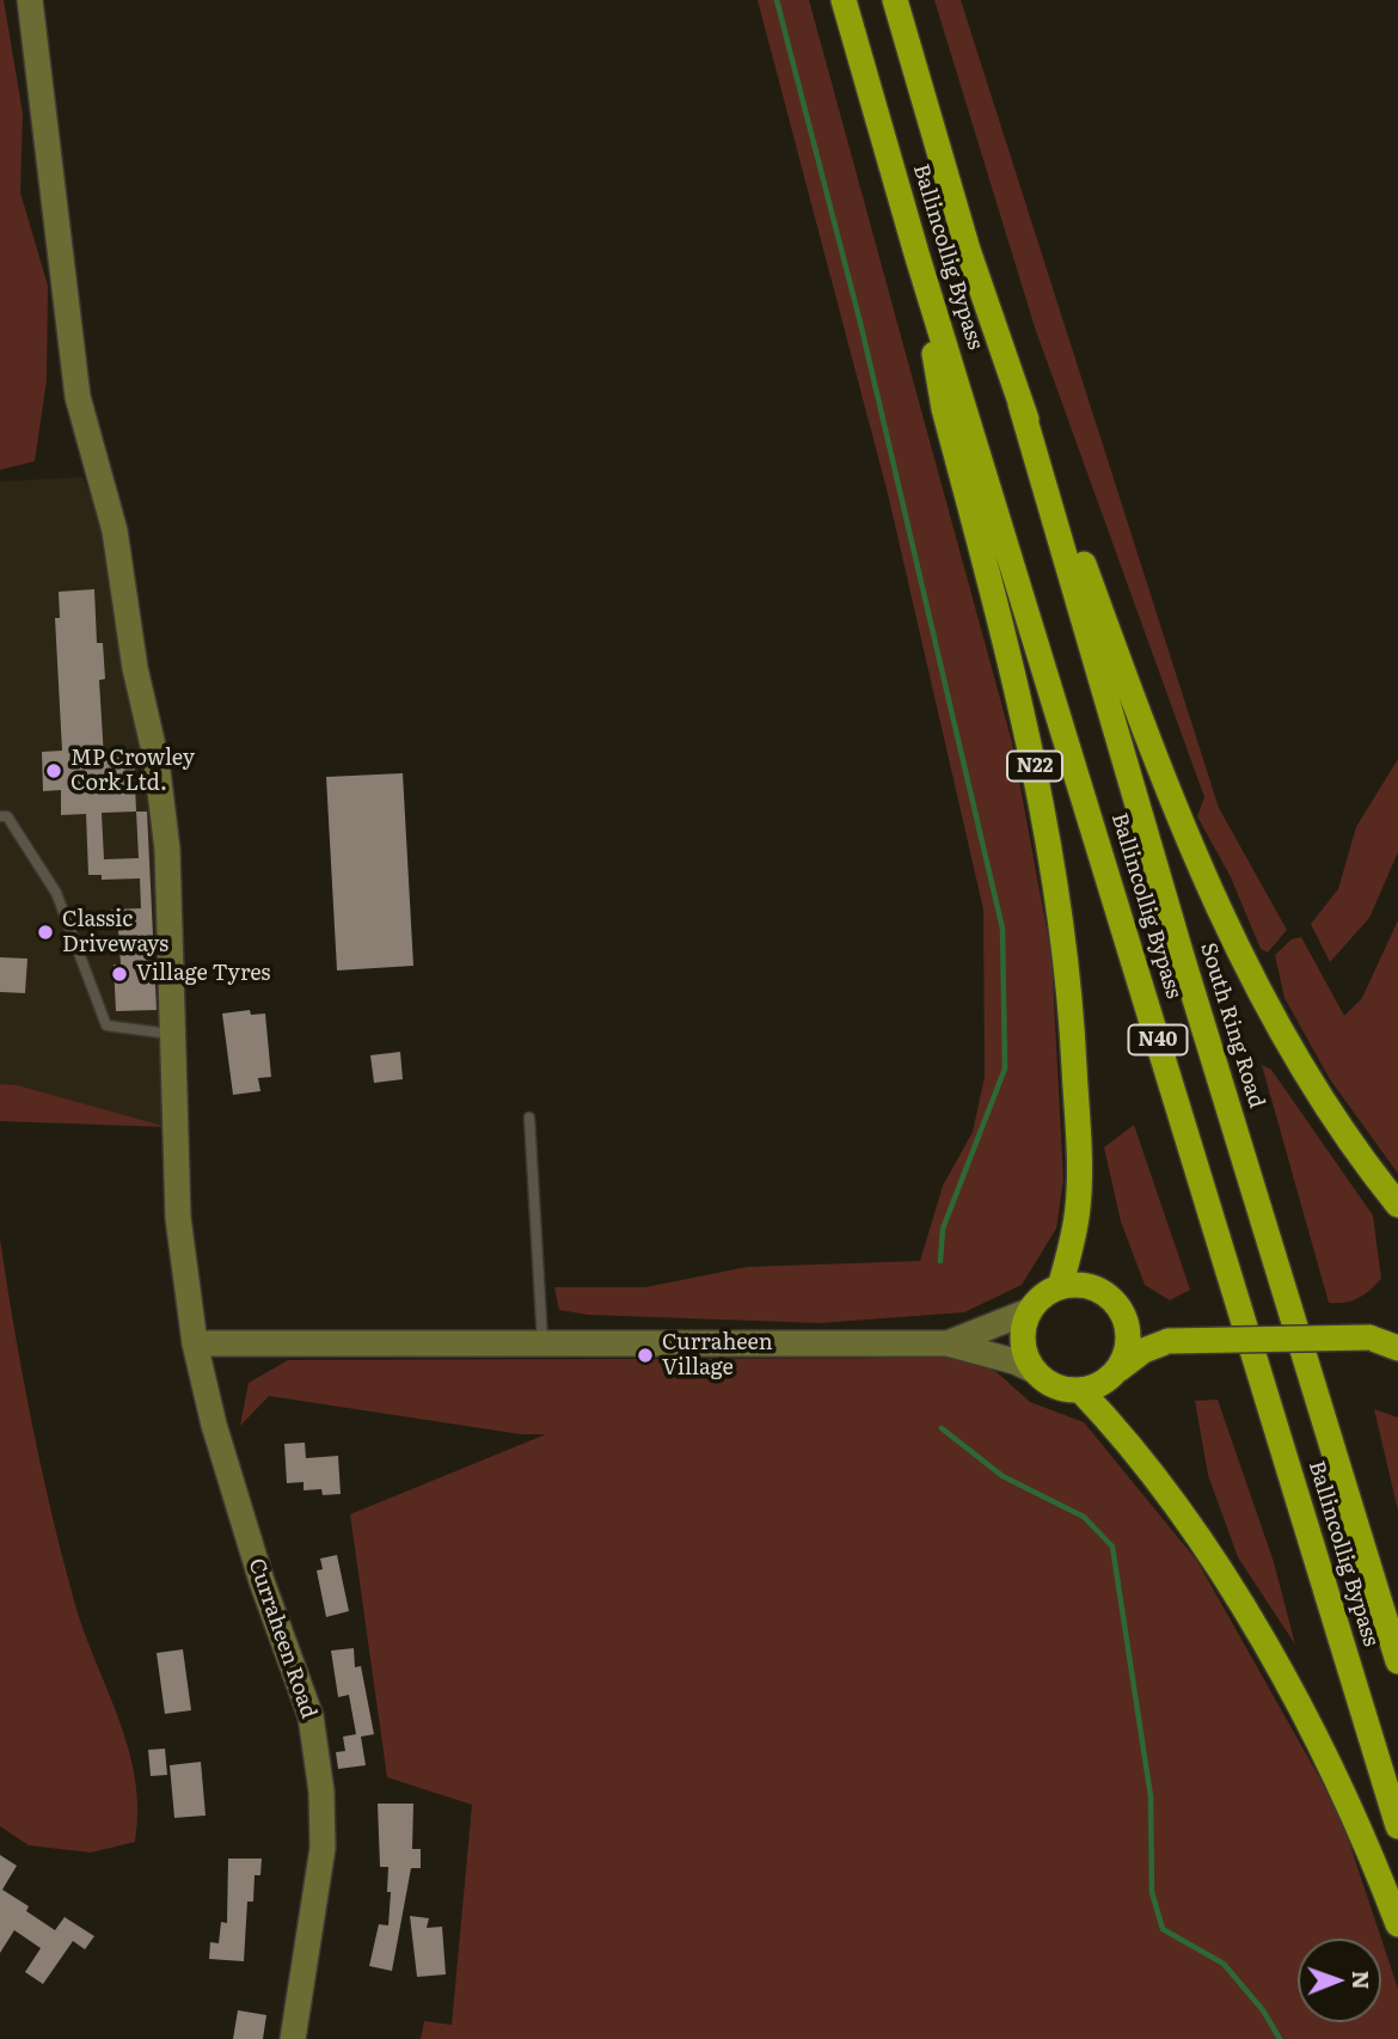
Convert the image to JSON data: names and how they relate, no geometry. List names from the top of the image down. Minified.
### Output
{"streets":{"highway":["Ballincollig Bypass","N22","South Ring Road","N40"],"street":["Curraheen Road"]},"crossings":[["Ballincollig Bypass","N22"],["Ballincollig Bypass","South Ring Road"]],"places":["MP Crowley Cork Ltd.","Classic Driveways","Village Tyres","Curraheen Village"],"north":"right"}
